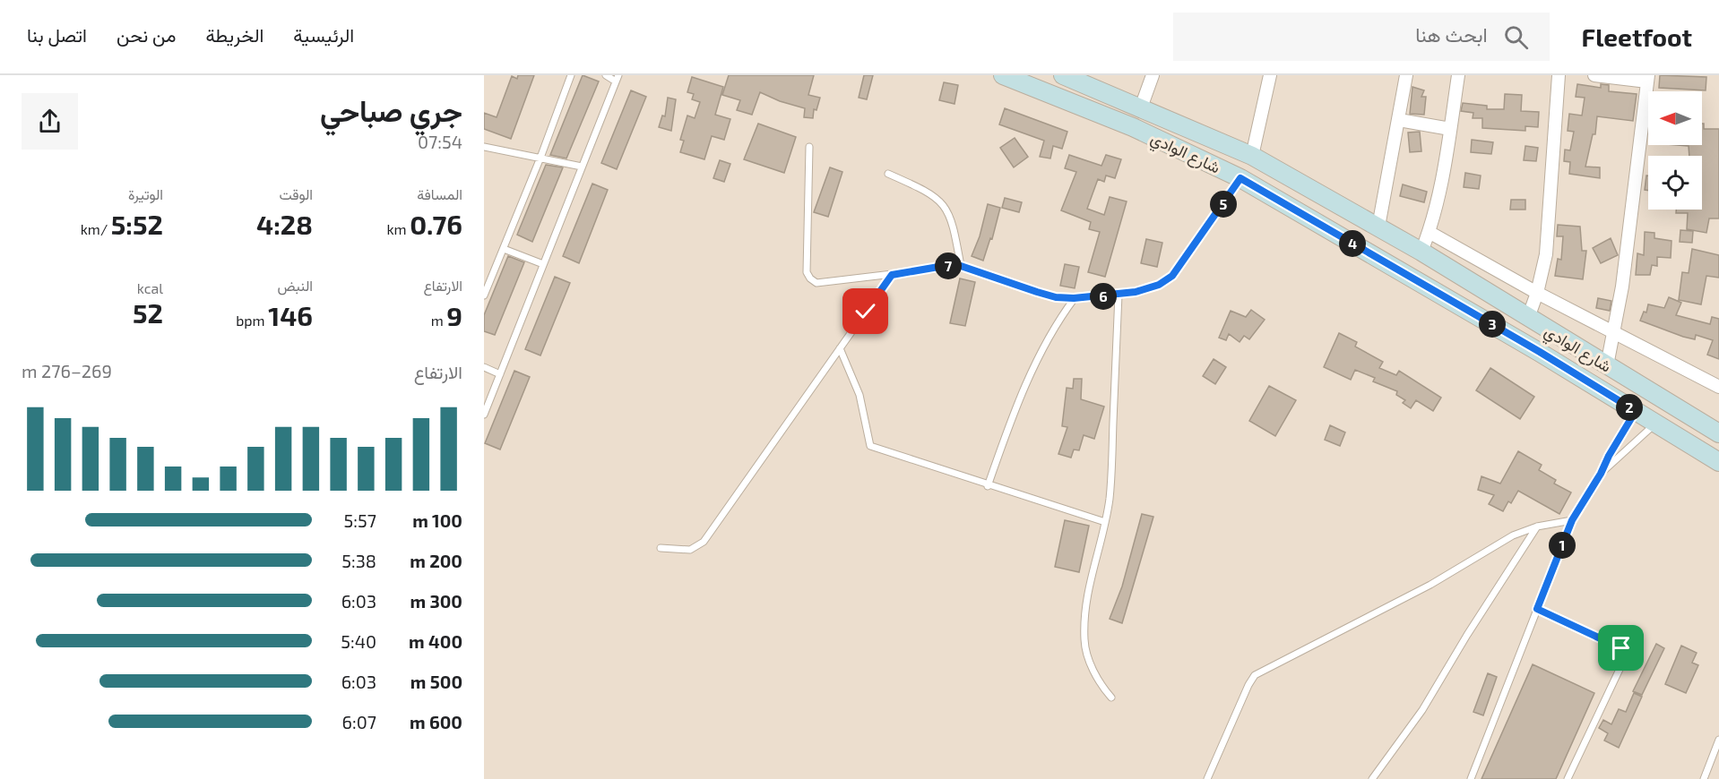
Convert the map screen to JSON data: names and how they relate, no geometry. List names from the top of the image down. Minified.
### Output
{"streets":{"main road":["شارع الوادي"]},"north":"left","page":{"header":"Fleetfoot","search":"ابحث هنا","nav":["الرئيسية","الخريطة","من نحن","اتصل بنا"],"heading":["جري صباحي","07:54"],"stats":[["المسافة","0.76 km"],["الوقت","4:28"],["الوتيرة","5:52 /km"],["الارتفاع","9 m"],["النبض","146 bpm"],["kcal","52"]],"pins":["5","4","7","6","3","2","1"],"chart":["الارتفاع","269–276 m"],"list":[{"name":"100 m","note":"5:57"},{"name":"200 m","note":"5:38"},{"name":"300 m","note":"6:03"},{"name":"400 m","note":"5:40"},{"name":"500 m","note":"6:03"},{"name":"600 m","note":"6:07"}]}}
